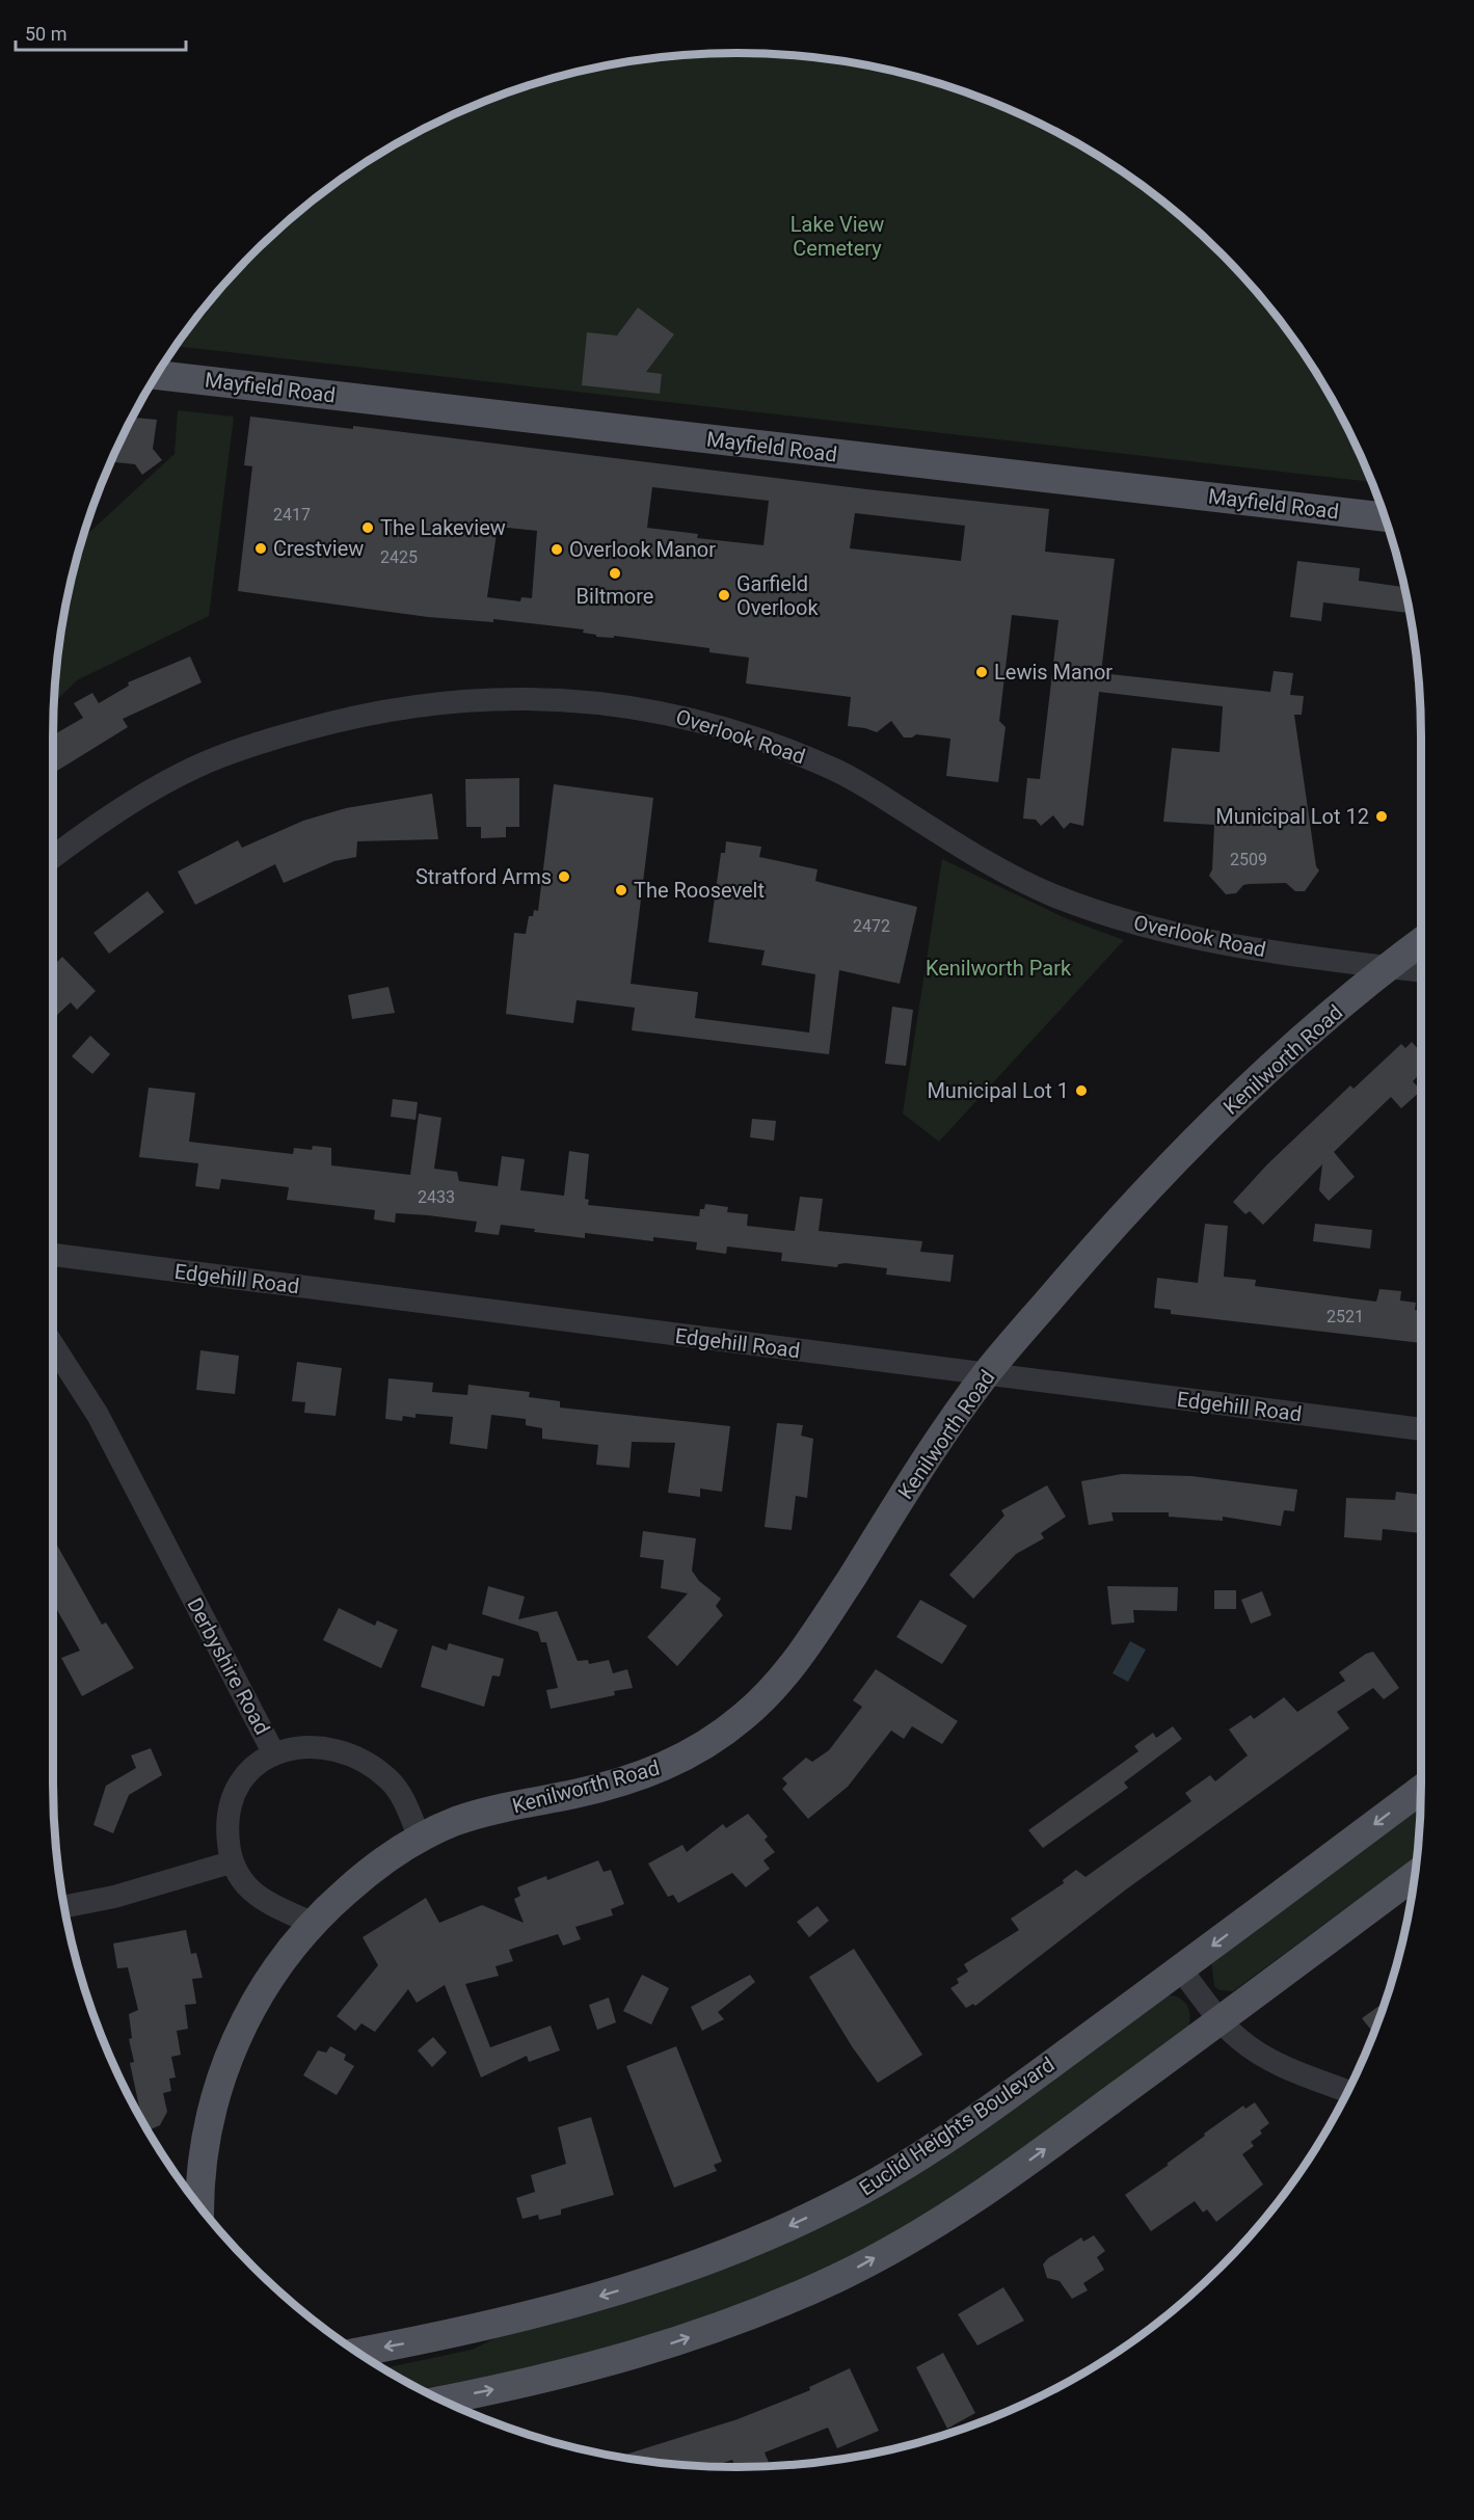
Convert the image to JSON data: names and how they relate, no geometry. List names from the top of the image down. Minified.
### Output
{"streets":{"main road":["Mayfield Road","Kenilworth Road","Euclid Heights Boulevard"],"street":["Overlook Road","Edgehill Road","Derbyshire Road"]},"crossings":[["Overlook Road","Kenilworth Road"],["Kenilworth Road","Edgehill Road"],["Kenilworth Road","Derbyshire Road"]],"parks":["Lake View Cemetery","Kenilworth Park"],"places":["The Lakeview","Crestview","Overlook Manor","Biltmore","Garfield Overlook","Lewis Manor","Municipal Lot 12","Stratford Arms","The Roosevelt","Municipal Lot 1"],"house_numbers":["2417","2425","2509","2472","2433","2521"],"scale_bar":"50 m"}
